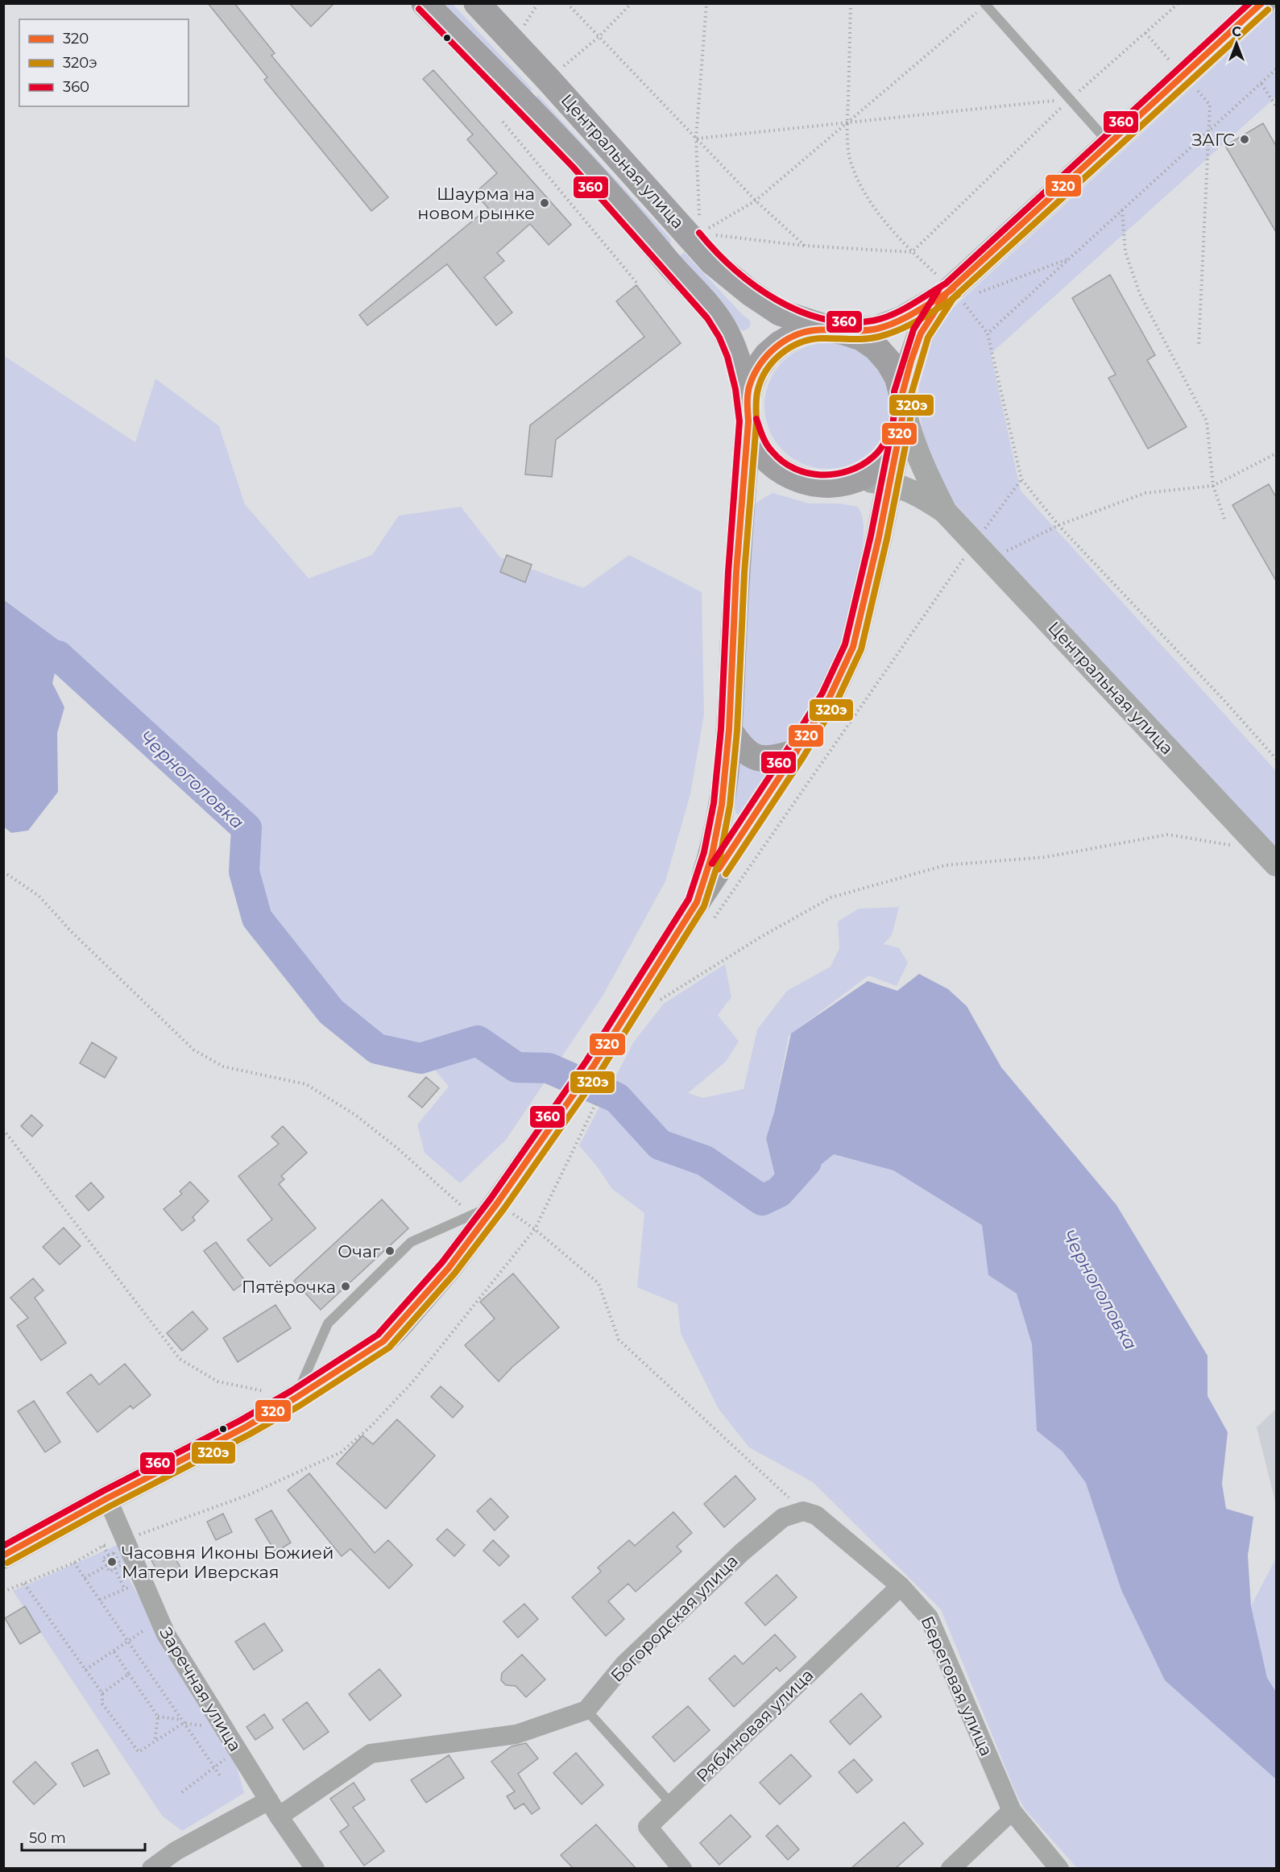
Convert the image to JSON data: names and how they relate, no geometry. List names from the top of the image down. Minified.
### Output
{"streets":{"main road":["Центральная улица"],"street":["Богородская улица","Береговая улица","Заречная улица","Рябиновая улица"]},"crossings":[["Богородская улица","Береговая улица"],["Береговая улица","Рябиновая улица"]],"water":["Черноголовка"],"places":["ЗАГС","Шаурма на новом рынке","Очаг","Пятёрочка","Часовня Иконы Божией Матери Иверская"],"lines":["transit line 320","transit line 360","transit line 320э"],"legend":["320","320э","360"],"scale_bar":"50 m","north":"top"}
